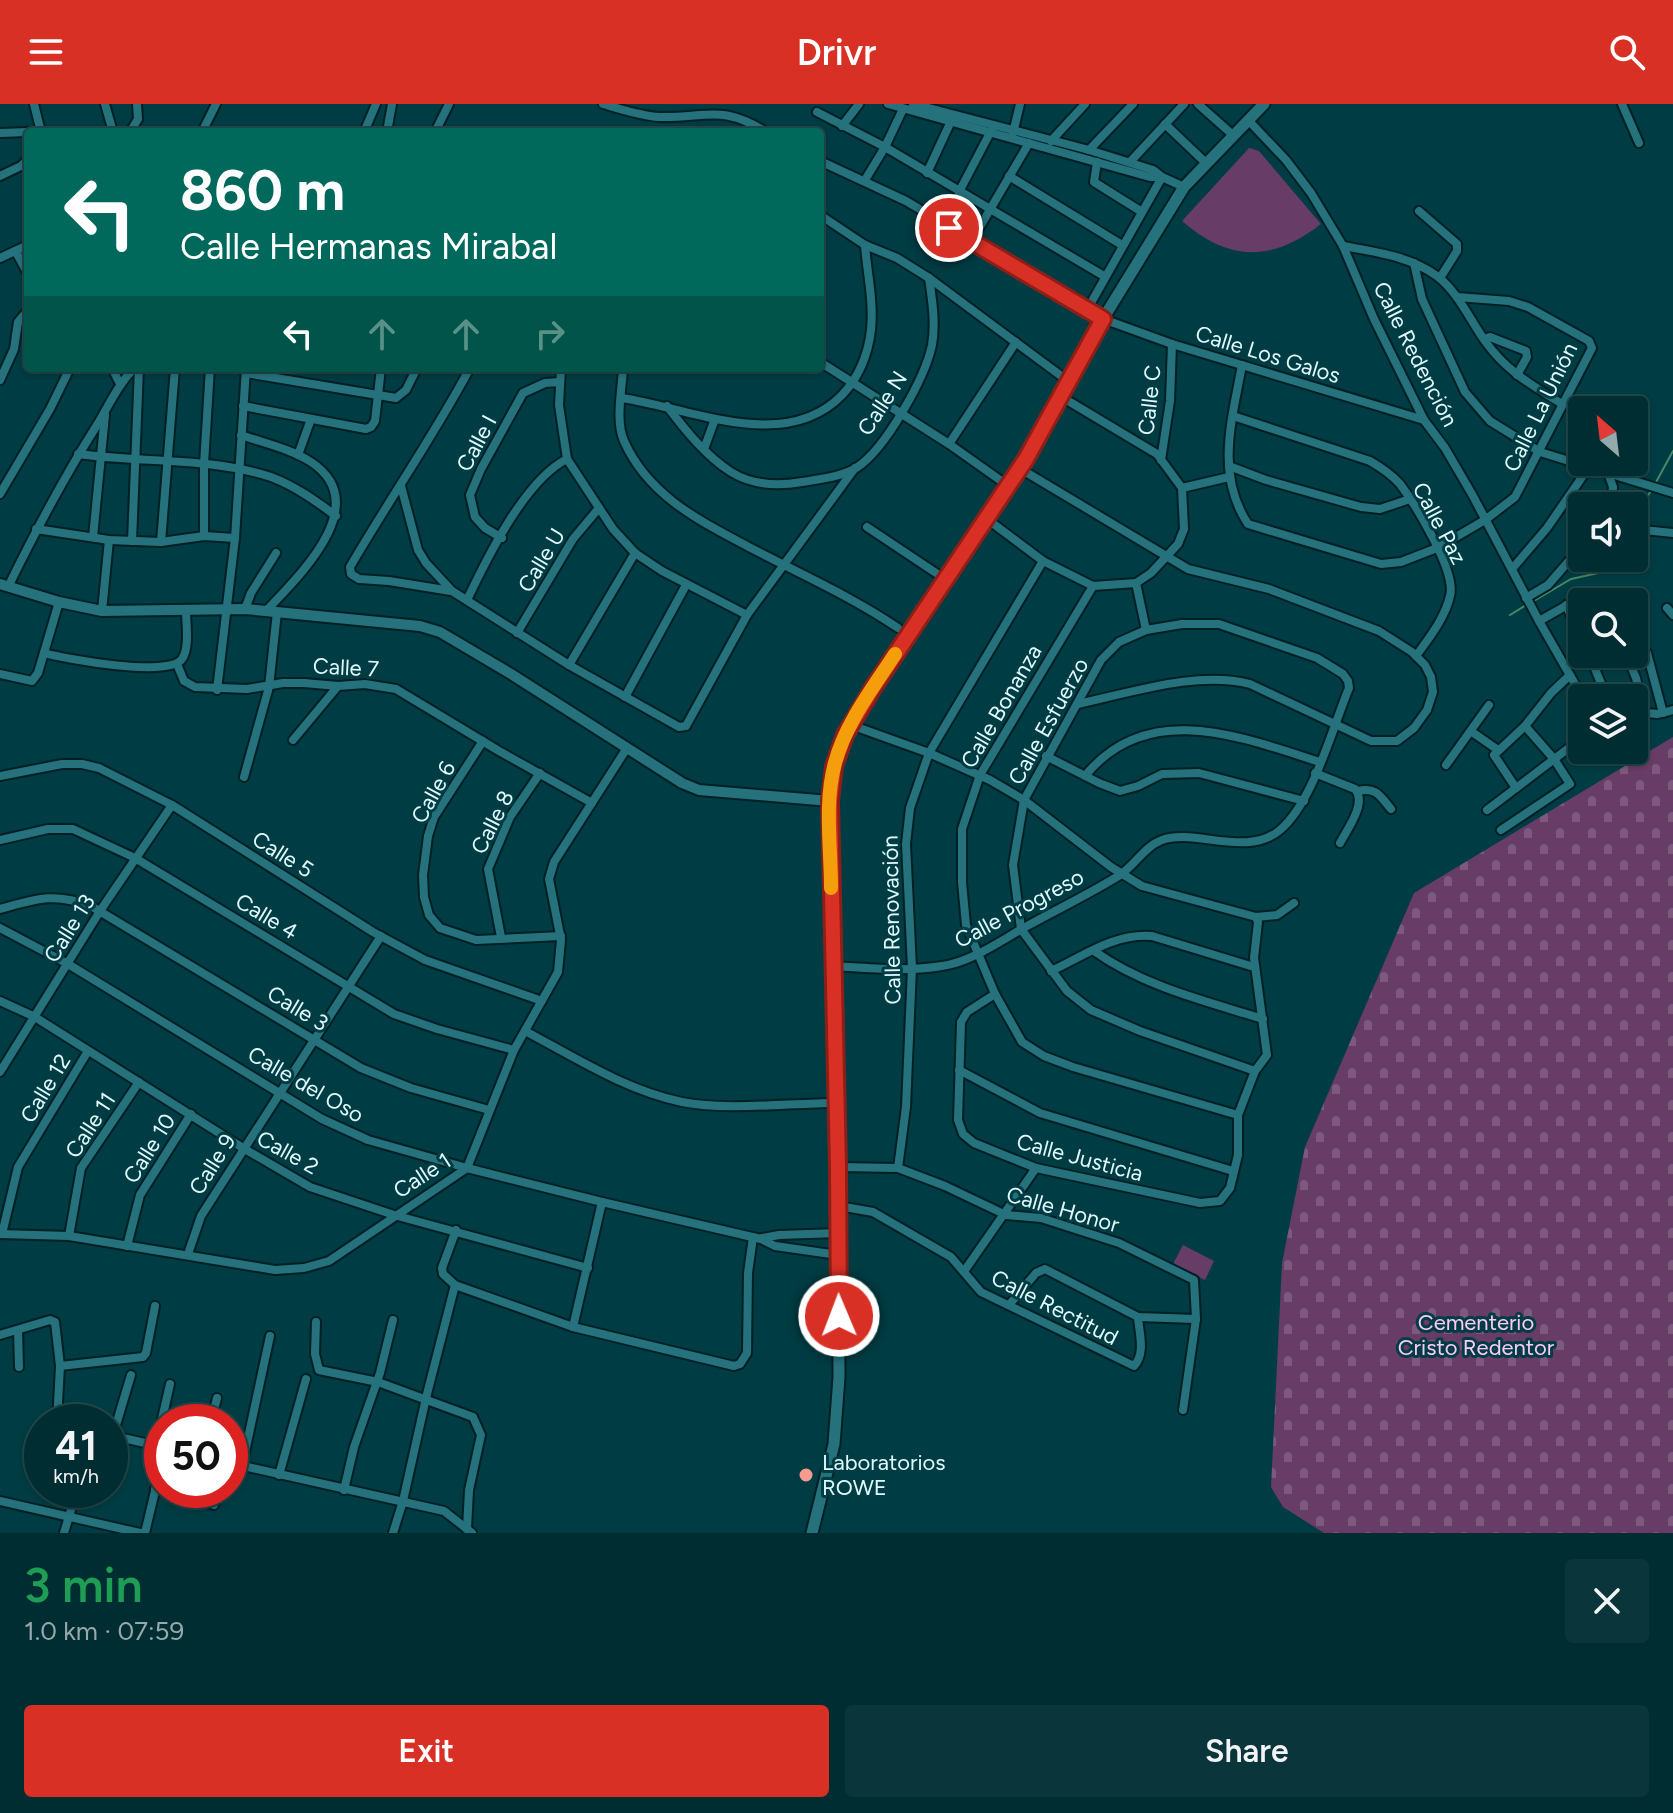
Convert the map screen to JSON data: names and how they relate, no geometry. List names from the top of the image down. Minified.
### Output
{"streets":{"street":["Calle Los Galos","Calle Redención","Calle C","Calle N","Calle La Unión","Calle I","Calle Paz","Calle U","Calle 7","Calle Bonanza","Calle Esfuerzo","Calle 6","Calle 8","Calle 5","Calle Progreso","Calle 4","Calle Renovación","Calle 13","Calle 3","Calle del Oso","Calle 12","Calle 11","Calle 10","Calle 2","Calle Justicia","Calle 9","Calle 1","Calle Honor","Calle Rectitud"]},"crossings":[["Calle Los Galos","Calle Redención"],["Calle Los Galos","Calle C"],["Calle Los Galos","Calle La Unión"],["Calle Redención","Calle La Unión"],["Calle La Unión","Calle Paz"],["Calle 7","Calle 6"],["Calle 7","Calle 8"],["Calle 7","Calle 1"],["Calle Bonanza","Calle Progreso"],["Calle Bonanza","Calle Justicia"],["Calle Esfuerzo","Calle Progreso"],["Calle 6","Calle 8"],["Calle 6","Calle 1"],["Calle 5","Calle 13"],["Calle 5","Calle 9"],["Calle 5","Calle 1"],["Calle Progreso","Calle Renovación"],["Calle 4","Calle 13"],["Calle 4","Calle 9"],["Calle 4","Calle 1"],["Calle Renovación","Calle Honor"],["Calle 13","Calle 3"],["Calle 13","Calle del Oso"],["Calle 13","Calle 2"],["Calle 3","Calle 9"],["Calle 3","Calle 1"],["Calle del Oso","Calle 9"],["Calle del Oso","Calle 1"],["Calle 12","Calle 2"],["Calle 12","Calle 1"],["Calle 11","Calle 2"],["Calle 11","Calle 1"],["Calle 10","Calle 2"],["Calle 10","Calle 1"],["Calle 2","Calle 9"],["Calle 2","Calle 1"],["Calle 9","Calle 1"]],"parks":["Cementerio Cristo Redentor"],"places":["Laboratorios ROWE"],"north":"top left","page":{"header":"Drivr","turn":["860 m","Calle Hermanas Mirabal"],"speed":"41 km/h","limit":"50","heading":["3 min","1.0 km · 07:59"],"buttons":["Exit","Share"]}}
